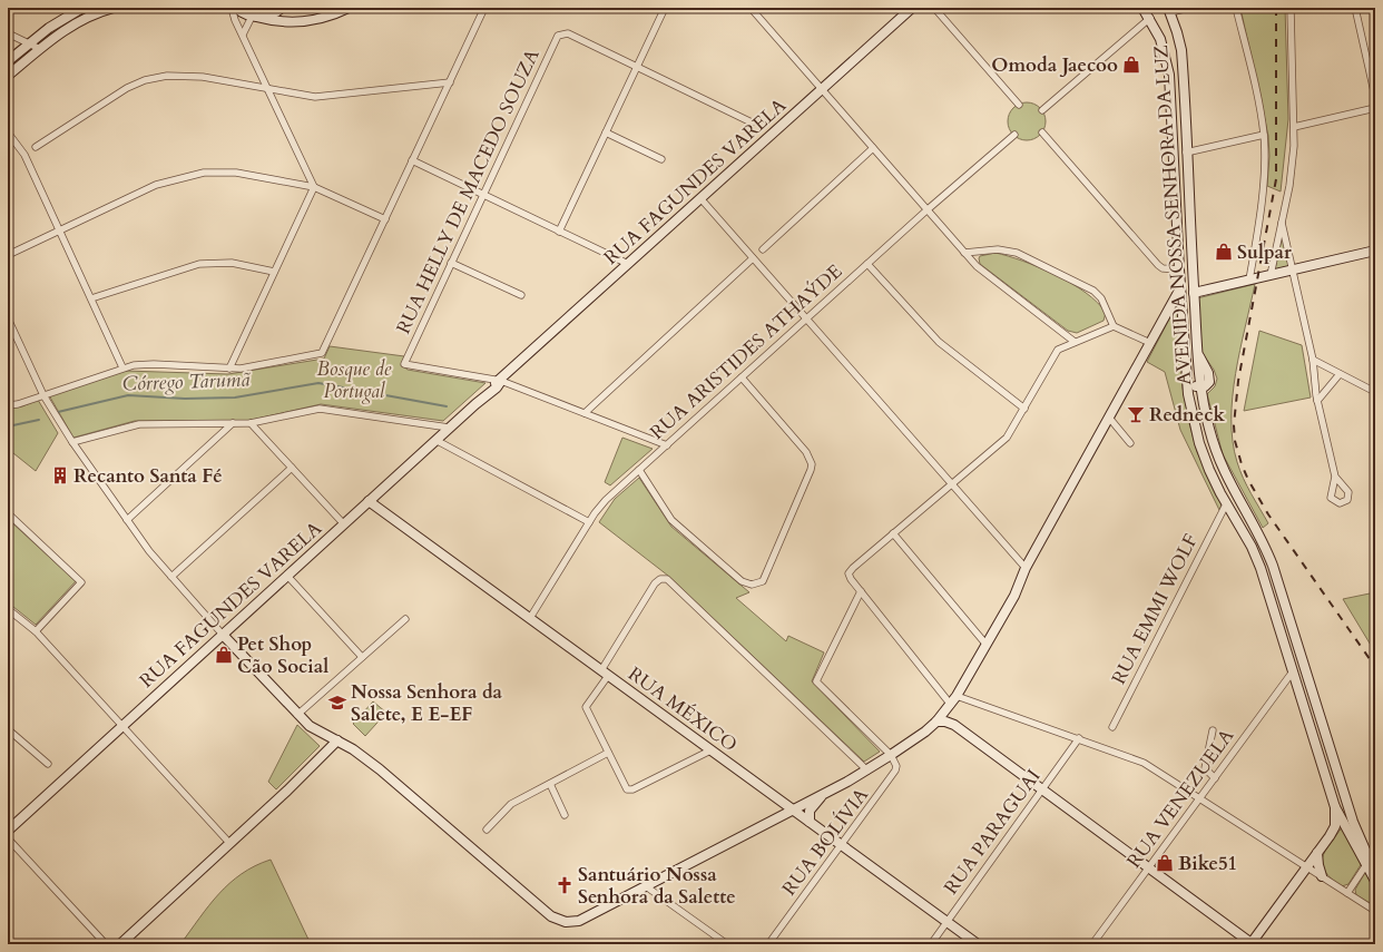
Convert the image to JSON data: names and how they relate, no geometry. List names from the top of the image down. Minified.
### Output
{"streets":{"main road":["RUA FAGUNDES VARELA","AVENIDA NOSSA SENHORA DA LUZ","RUA MÉXICO"],"street":["RUA HELLY DE MACEDO SOUZA","RUA ARISTIDES ATHAÝDE","RUA EMMI WOLF","RUA VENEZUELA","RUA PARAGUAI","RUA BOLÍVIA"]},"crossings":[["RUA FAGUNDES VARELA","RUA HELLY DE MACEDO SOUZA"],["RUA FAGUNDES VARELA","RUA MÉXICO"],["AVENIDA NOSSA SENHORA DA LUZ","RUA EMMI WOLF"],["AVENIDA NOSSA SENHORA DA LUZ","RUA VENEZUELA"],["RUA ARISTIDES ATHAÝDE","RUA MÉXICO"],["RUA MÉXICO","RUA PARAGUAI"],["RUA MÉXICO","RUA BOLÍVIA"]],"water":["Córrego Tarumã"],"parks":["Bosque de Portugal"],"places":{"shop":["Omoda Jaecoo","Sulpar","Pet Shop Cão Social","Bike51"],"bar":["Redneck"],"building":["Recanto Santa Fé"],"school or university":["Nossa Senhora da Salete, E E-EF"],"church":["Santuário Nossa Senhora da Salette"]}}
